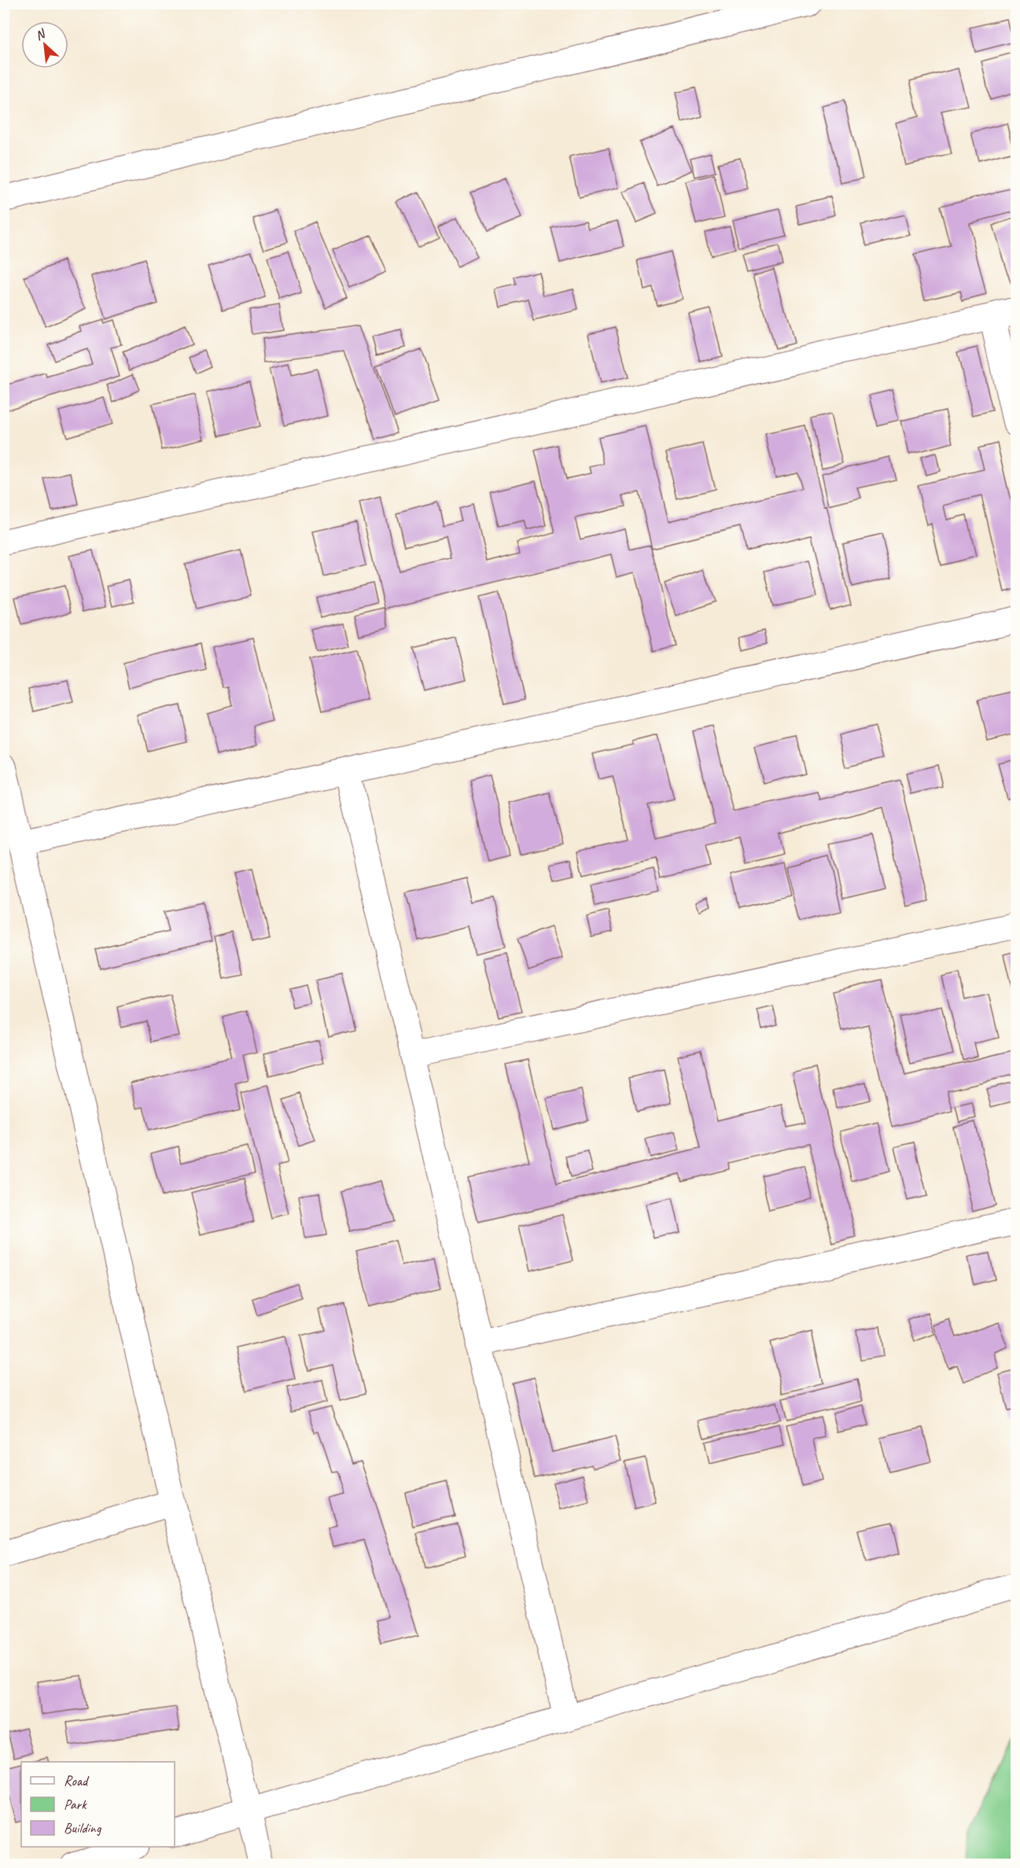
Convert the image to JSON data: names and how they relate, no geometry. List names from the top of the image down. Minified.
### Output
{"legend":["Road","Park","Building"],"north":"top left"}
